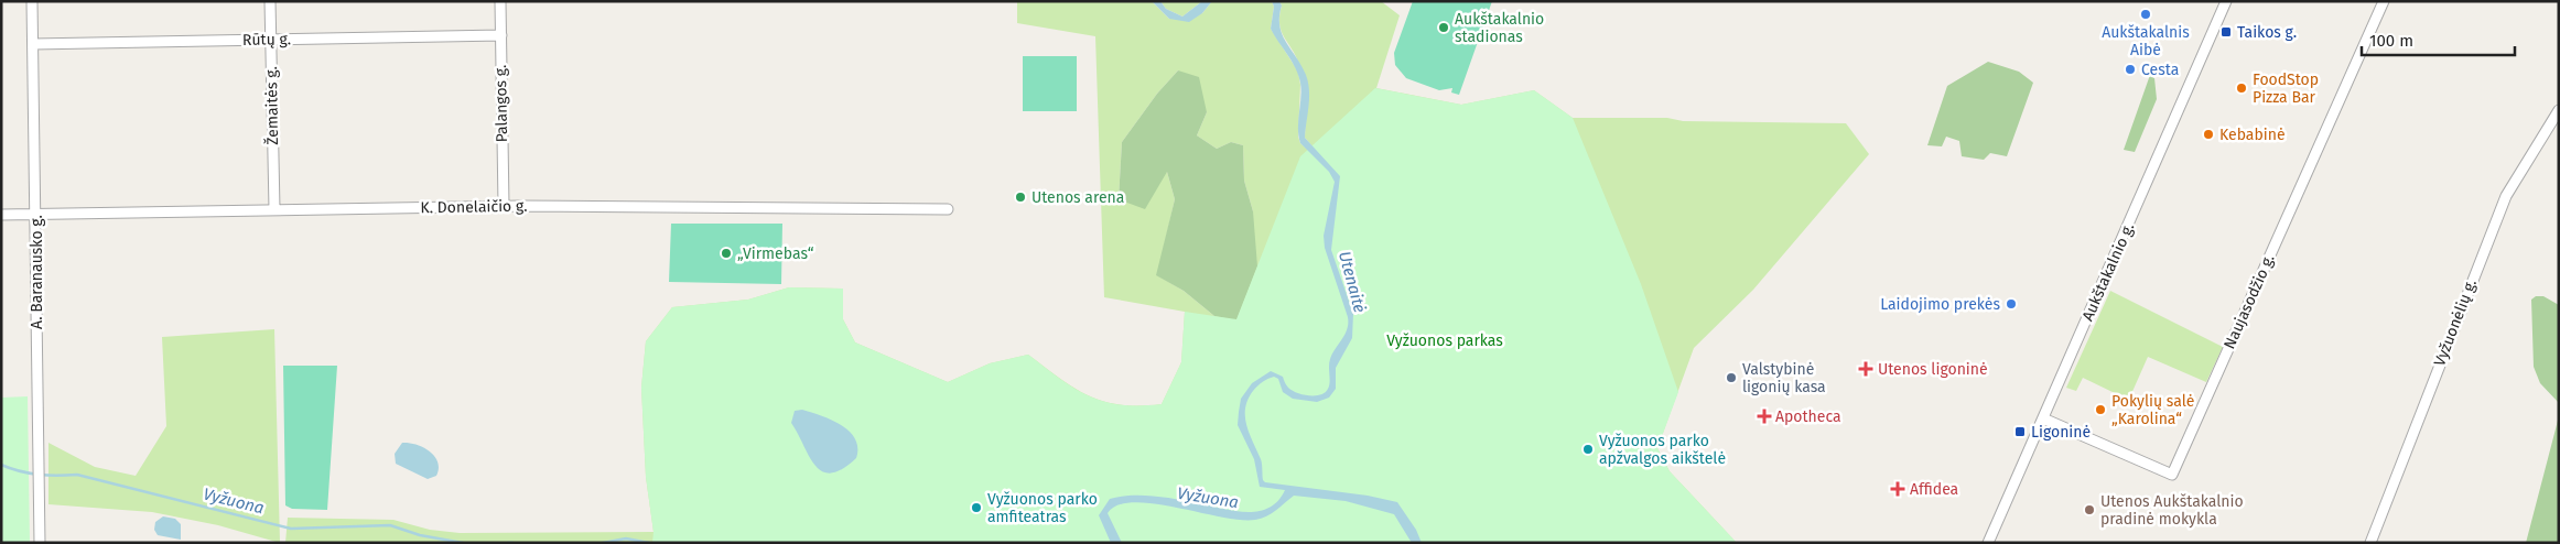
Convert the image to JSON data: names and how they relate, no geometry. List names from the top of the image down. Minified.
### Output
{"streets":{"street":["Rūtų g.","Palangos g.","Žemaitės g.","K. Donelaičio g.","A. Baranausko g.","Aukštakalnio g.","Naujasodžio g.","Vyžuonėlių g."]},"crossings":[["Rūtų g.","Palangos g."],["Rūtų g.","Žemaitės g."],["Rūtų g.","A. Baranausko g."],["Palangos g.","K. Donelaičio g."],["Žemaitės g.","K. Donelaičio g."],["K. Donelaičio g.","A. Baranausko g."],["Aukštakalnio g.","Naujasodžio g."]],"water":["Utenaitė","Vyžuona"],"parks":["Vyžuonos parkas"],"places":{"other":["Aukštakalnis Aibė","Aukštakalnio stadionas","Cesta","FoodStop Pizza Bar","Kebabinė","Utenos arena","„Virmebas“","Laidojimo prekės","Valstybinė ligonių kasa","Pokylių salė „Karolina“","Vyžuonos parko apžvalgos aikštelė","Vyžuonos parko amfiteatras","Utenos Aukštakalnio pradinė mokykla"],"transit":["Taikos g.","Ligoninė"],"health":["Utenos ligoninė","Apotheca","Affidea"]},"scale_bar":"100 m"}
